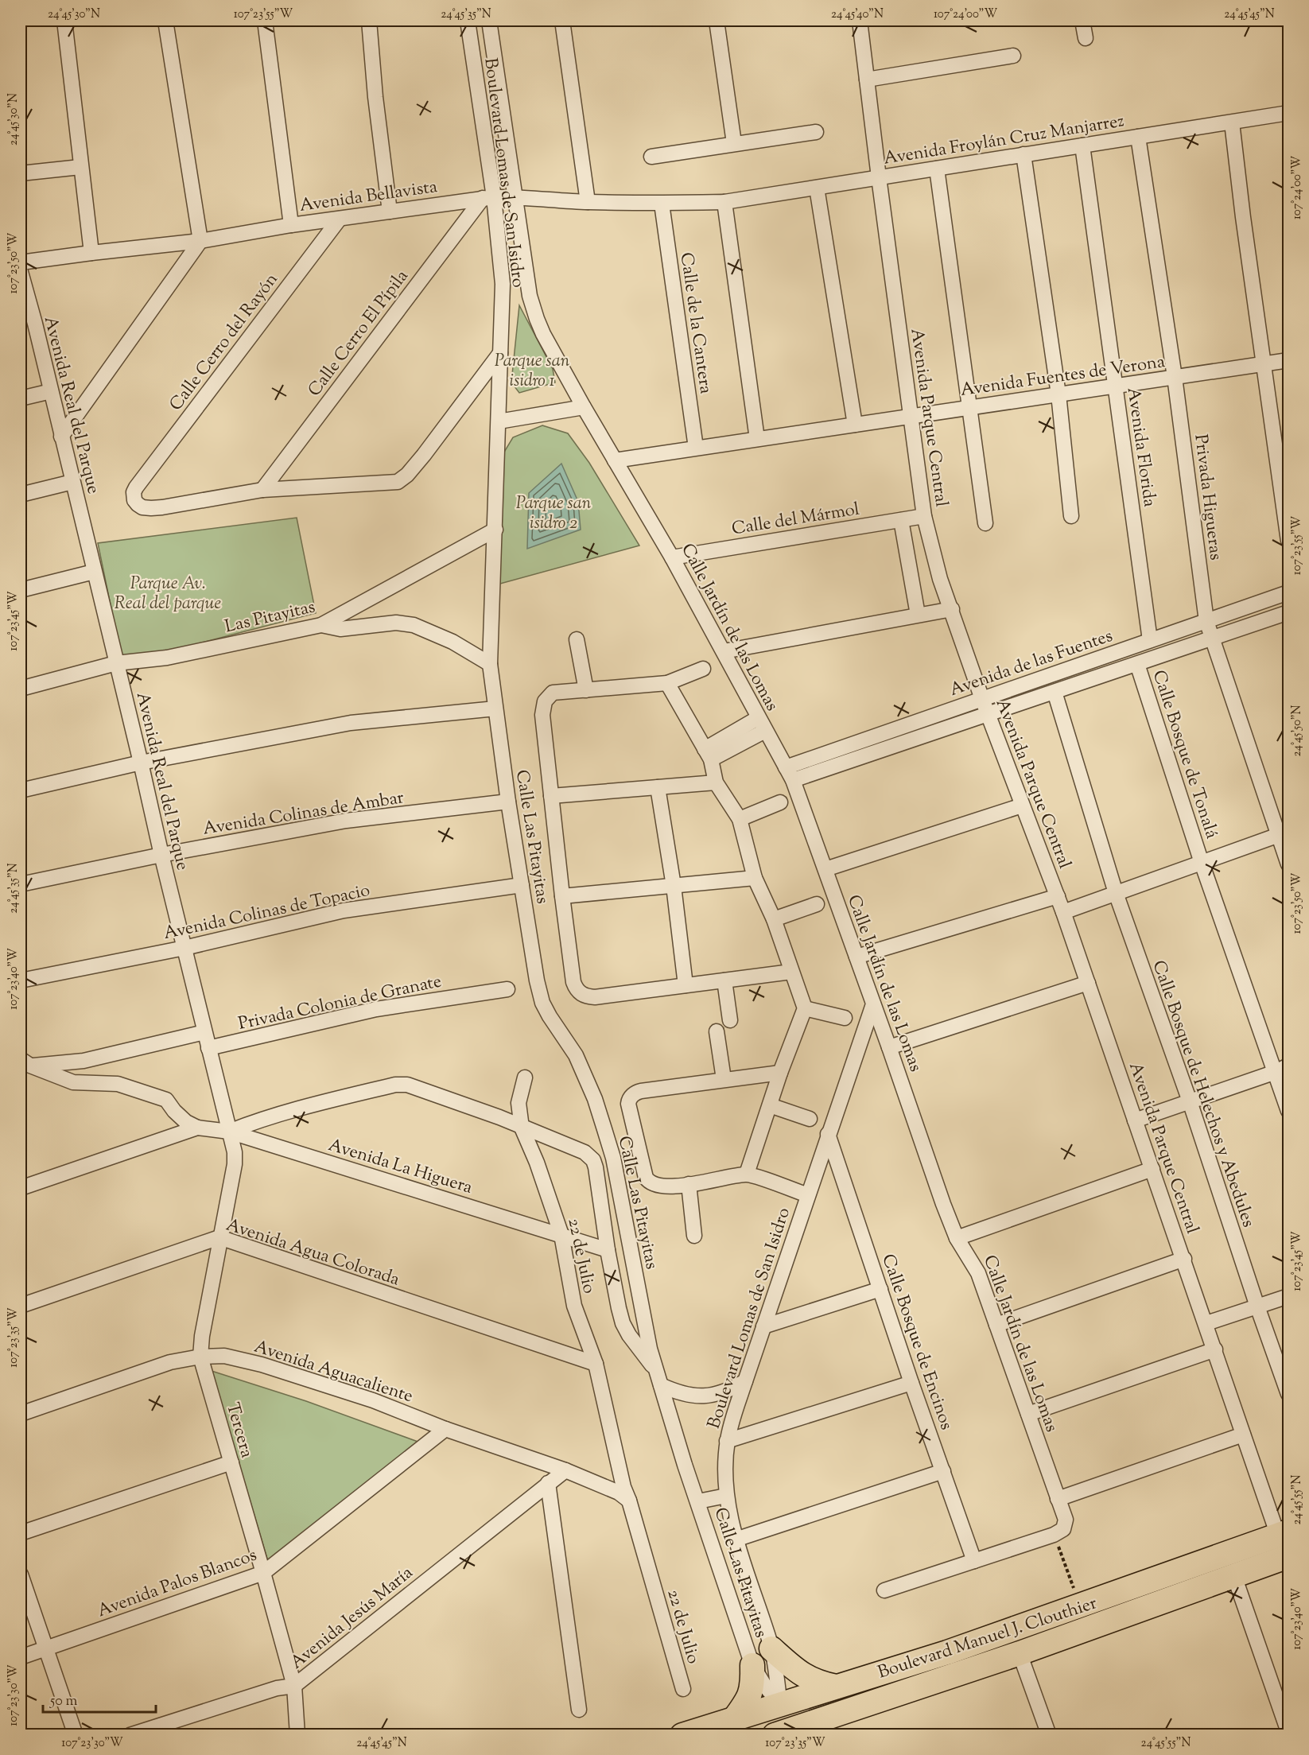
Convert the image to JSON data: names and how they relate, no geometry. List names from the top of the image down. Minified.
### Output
{"streets":{"main road":["Boulevard Manuel J. Clouthier"],"street":["Avenida Froylán Cruz Manjarrez","Boulevard Lomas de San Isidro","Avenida Bellavista","Calle de la Cantera","Calle Cerro El Pípila","Calle Cerro del Rayón","Avenida Fuentes de Verona","Avenida Real del Parque","Avenida Parque Central","Avenida Florida","Privada Higueras","Calle del Mármol","Las Pitayitas","Calle Jardín de las Lomas","Avenida de las Fuentes","Calle Bosque de Tonalá","Avenida Colinas de Ambar","Calle Las Pitayitas","Avenida Colinas de Topacio","Privada Colonia de Granate","Calle Bosque de Helechos y Abedules","Avenida La Higuera","Avenida Agua Colorada","22 de Julio","Calle Bosque de Encinos","Avenida Aguacaliente","Tercera","Avenida Palos Blancos","Avenida Jesús María"]},"crossings":[["Avenida Froylán Cruz Manjarrez","Avenida Bellavista"],["Avenida Froylán Cruz Manjarrez","Avenida Parque Central"],["Avenida Froylán Cruz Manjarrez","Avenida Florida"],["Avenida Froylán Cruz Manjarrez","Privada Higueras"],["Boulevard Lomas de San Isidro","Avenida Bellavista"],["Boulevard Lomas de San Isidro","Calle Cerro El Pípila"],["Boulevard Lomas de San Isidro","Avenida Fuentes de Verona"],["Boulevard Lomas de San Isidro","Las Pitayitas"],["Boulevard Lomas de San Isidro","Calle Jardín de las Lomas"],["Boulevard Lomas de San Isidro","Calle Las Pitayitas"],["Boulevard Lomas de San Isidro","Calle Bosque de Encinos"],["Boulevard Lomas de San Isidro","Boulevard Manuel J. Clouthier"],["Avenida Bellavista","Calle de la Cantera"],["Avenida Bellavista","Calle Cerro El Pípila"],["Avenida Bellavista","Calle Cerro del Rayón"],["Calle de la Cantera","Avenida Fuentes de Verona"],["Calle Cerro El Pípila","Calle Cerro del Rayón"],["Avenida Fuentes de Verona","Avenida Parque Central"],["Avenida Fuentes de Verona","Avenida Florida"],["Avenida Fuentes de Verona","Privada Higueras"],["Avenida Fuentes de Verona","Calle Jardín de las Lomas"],["Avenida Real del Parque","Las Pitayitas"],["Avenida Real del Parque","Avenida Colinas de Ambar"],["Avenida Real del Parque","Avenida Colinas de Topacio"],["Avenida Real del Parque","Privada Colonia de Granate"],["Avenida Real del Parque","Avenida La Higuera"],["Avenida Real del Parque","Tercera"],["Avenida Parque Central","Calle del Mármol"],["Avenida Parque Central","Avenida de las Fuentes"],["Avenida Parque Central","Boulevard Manuel J. Clouthier"],["Avenida Florida","Avenida de las Fuentes"],["Privada Higueras","Avenida de las Fuentes"],["Calle del Mármol","Calle Jardín de las Lomas"],["Las Pitayitas","Calle Las Pitayitas"],["Calle Jardín de las Lomas","Avenida de las Fuentes"],["Avenida de las Fuentes","Calle Bosque de Tonalá"],["Avenida de las Fuentes","Calle Bosque de Helechos y Abedules"],["Avenida Colinas de Ambar","Calle Las Pitayitas"],["Calle Las Pitayitas","Avenida Colinas de Topacio"],["Calle Las Pitayitas","Boulevard Manuel J. Clouthier"],["Avenida La Higuera","22 de Julio"],["Avenida La Higuera","Tercera"],["Avenida Agua Colorada","22 de Julio"],["Avenida Agua Colorada","Tercera"],["22 de Julio","Avenida Aguacaliente"],["Avenida Aguacaliente","Tercera"],["Avenida Aguacaliente","Avenida Palos Blancos"],["Avenida Aguacaliente","Avenida Jesús María"],["Tercera","Avenida Palos Blancos"],["Tercera","Avenida Jesús María"]],"parks":["Parque san isidro 1","Parque san isidro 2","Parque Av. Real del parque"],"scale_bar":"50 m","coordinates":["24°45'30\"N","107°23'55\"W","24°45'35\"N","24°45'40\"N","107°24'00\"W","24°45'45\"N","107°23'50\"W","107°23'45\"W","24°45'50\"N","107°23'40\"W","107°23'35\"W","24°45'55\"N","107°23'30\"W"]}
